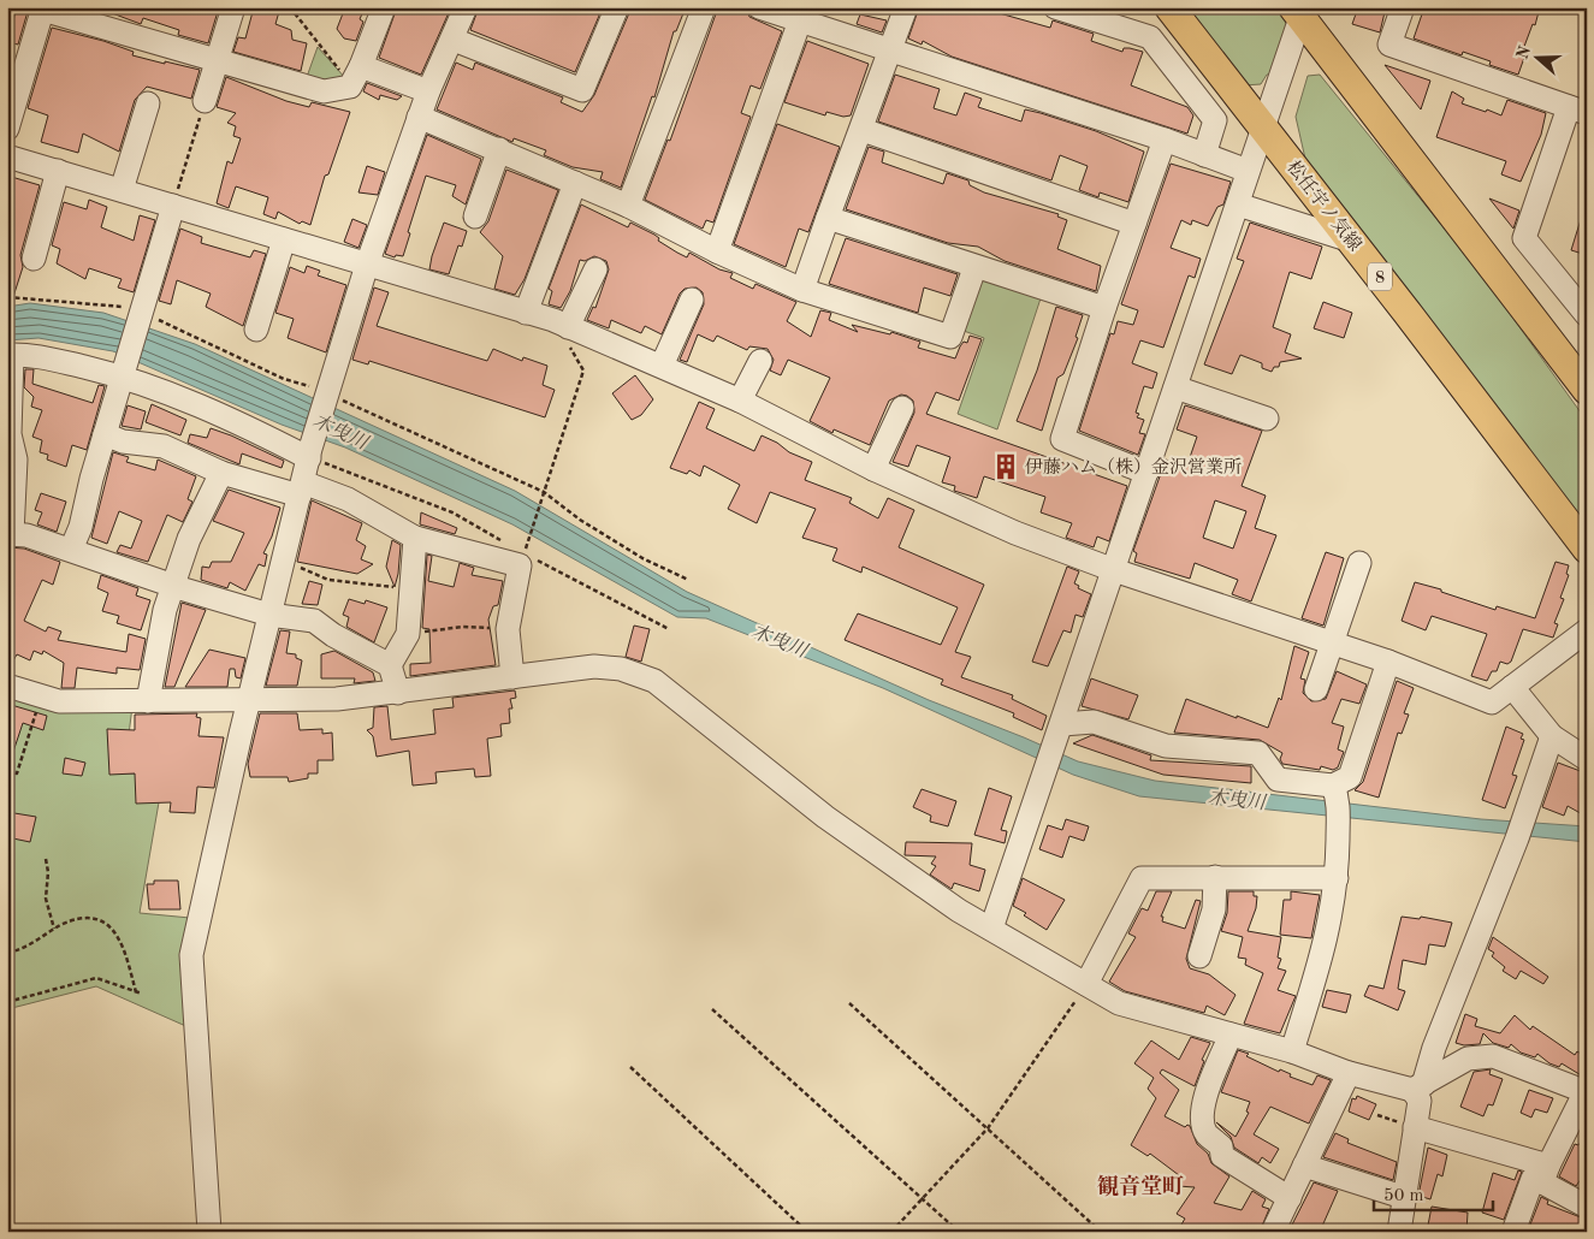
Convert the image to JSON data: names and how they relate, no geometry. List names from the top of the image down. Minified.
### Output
{"streets":{"main road":["松任宇ノ気線","8"]},"districts":["観音堂町"],"water":["木曳川"],"places":{"building":["伊藤ハム（株）金沢営業所"]},"scale_bar":"50 m","north":"left"}
